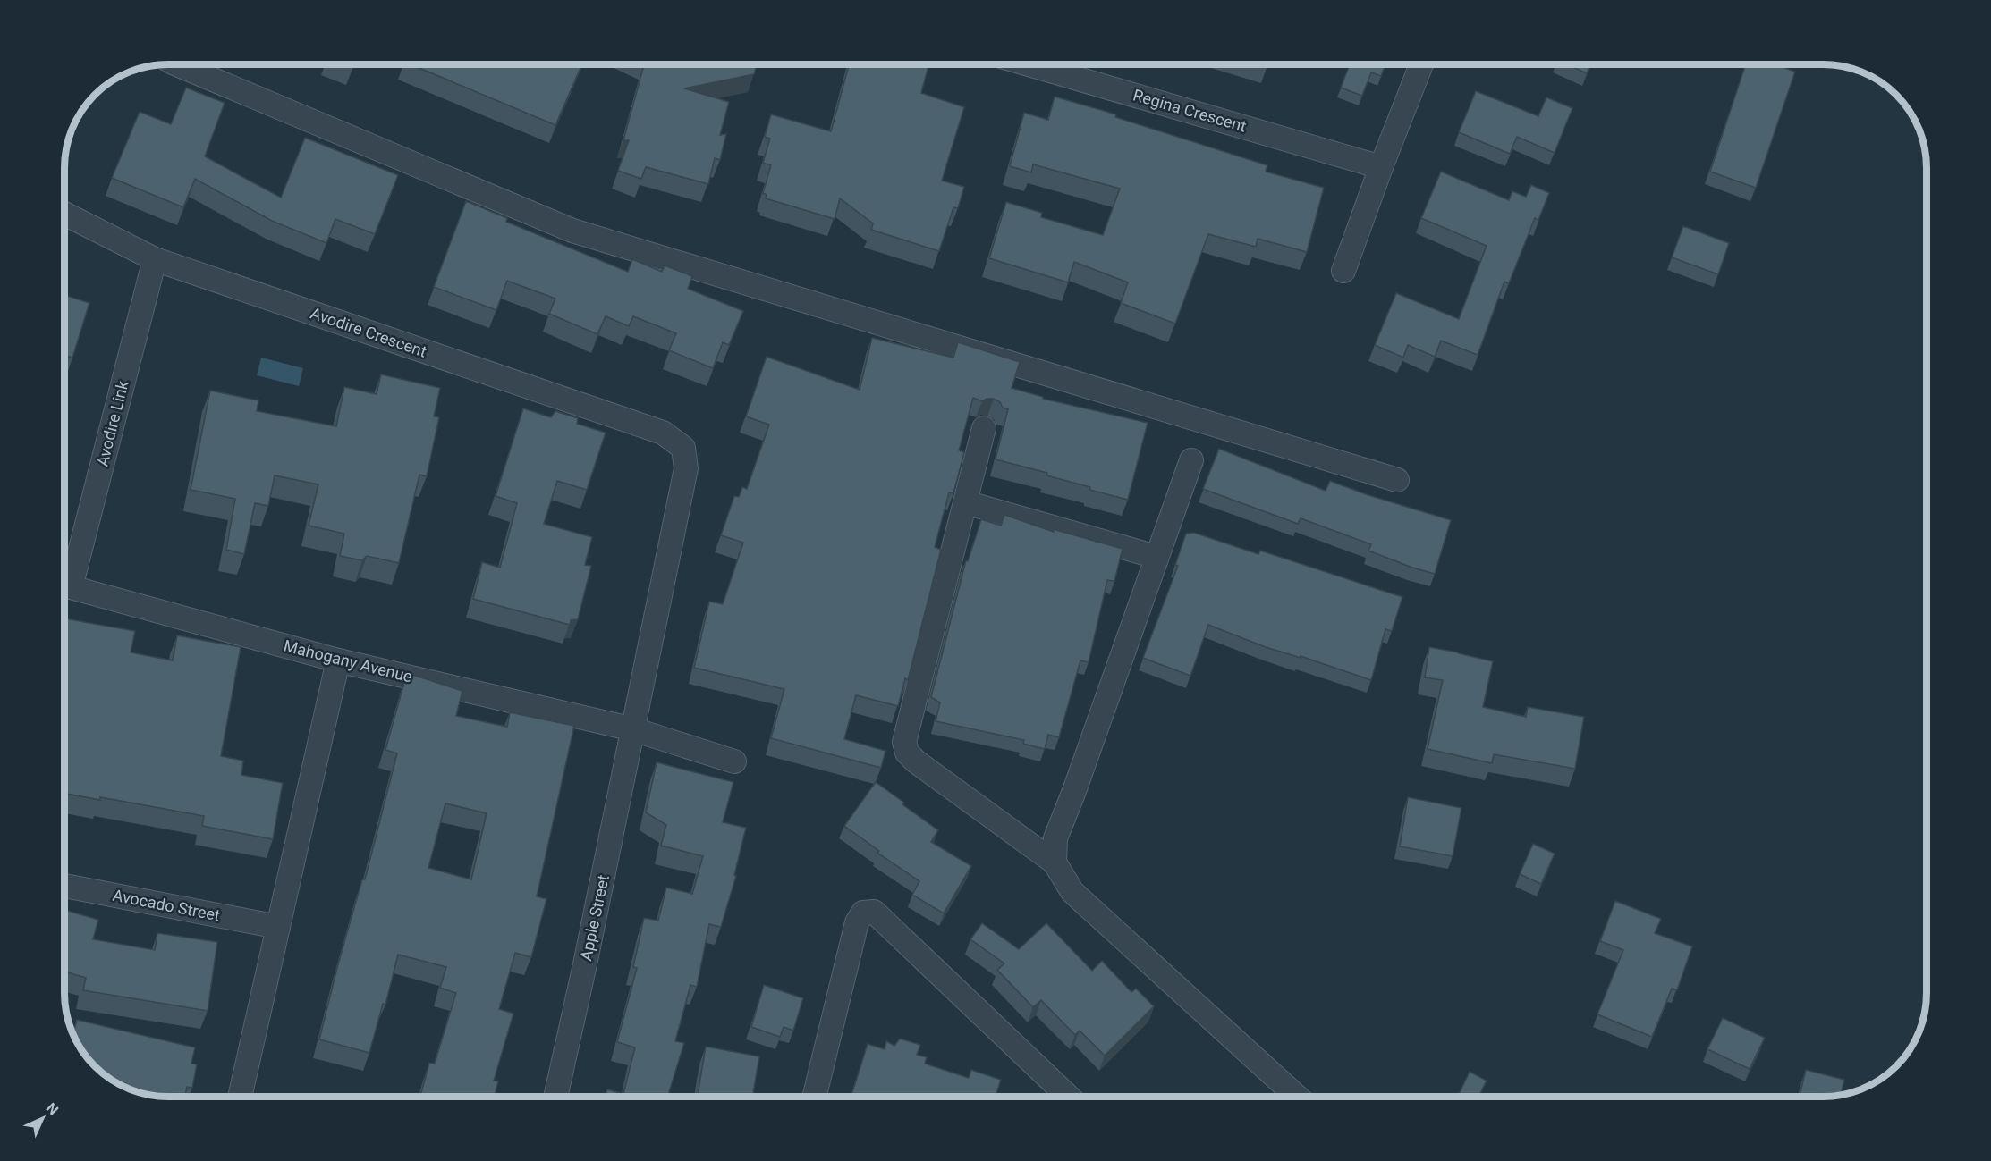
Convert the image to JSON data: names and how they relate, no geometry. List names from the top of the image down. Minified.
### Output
{"streets":{"street":["Regina Crescent","Avodire Crescent","Avodire Link","Mahogany Avenue","Avocado Street","Apple Street"]},"crossings":[["Avodire Crescent","Avodire Link"],["Avodire Crescent","Apple Street"],["Mahogany Avenue","Apple Street"]],"north":"top right"}
